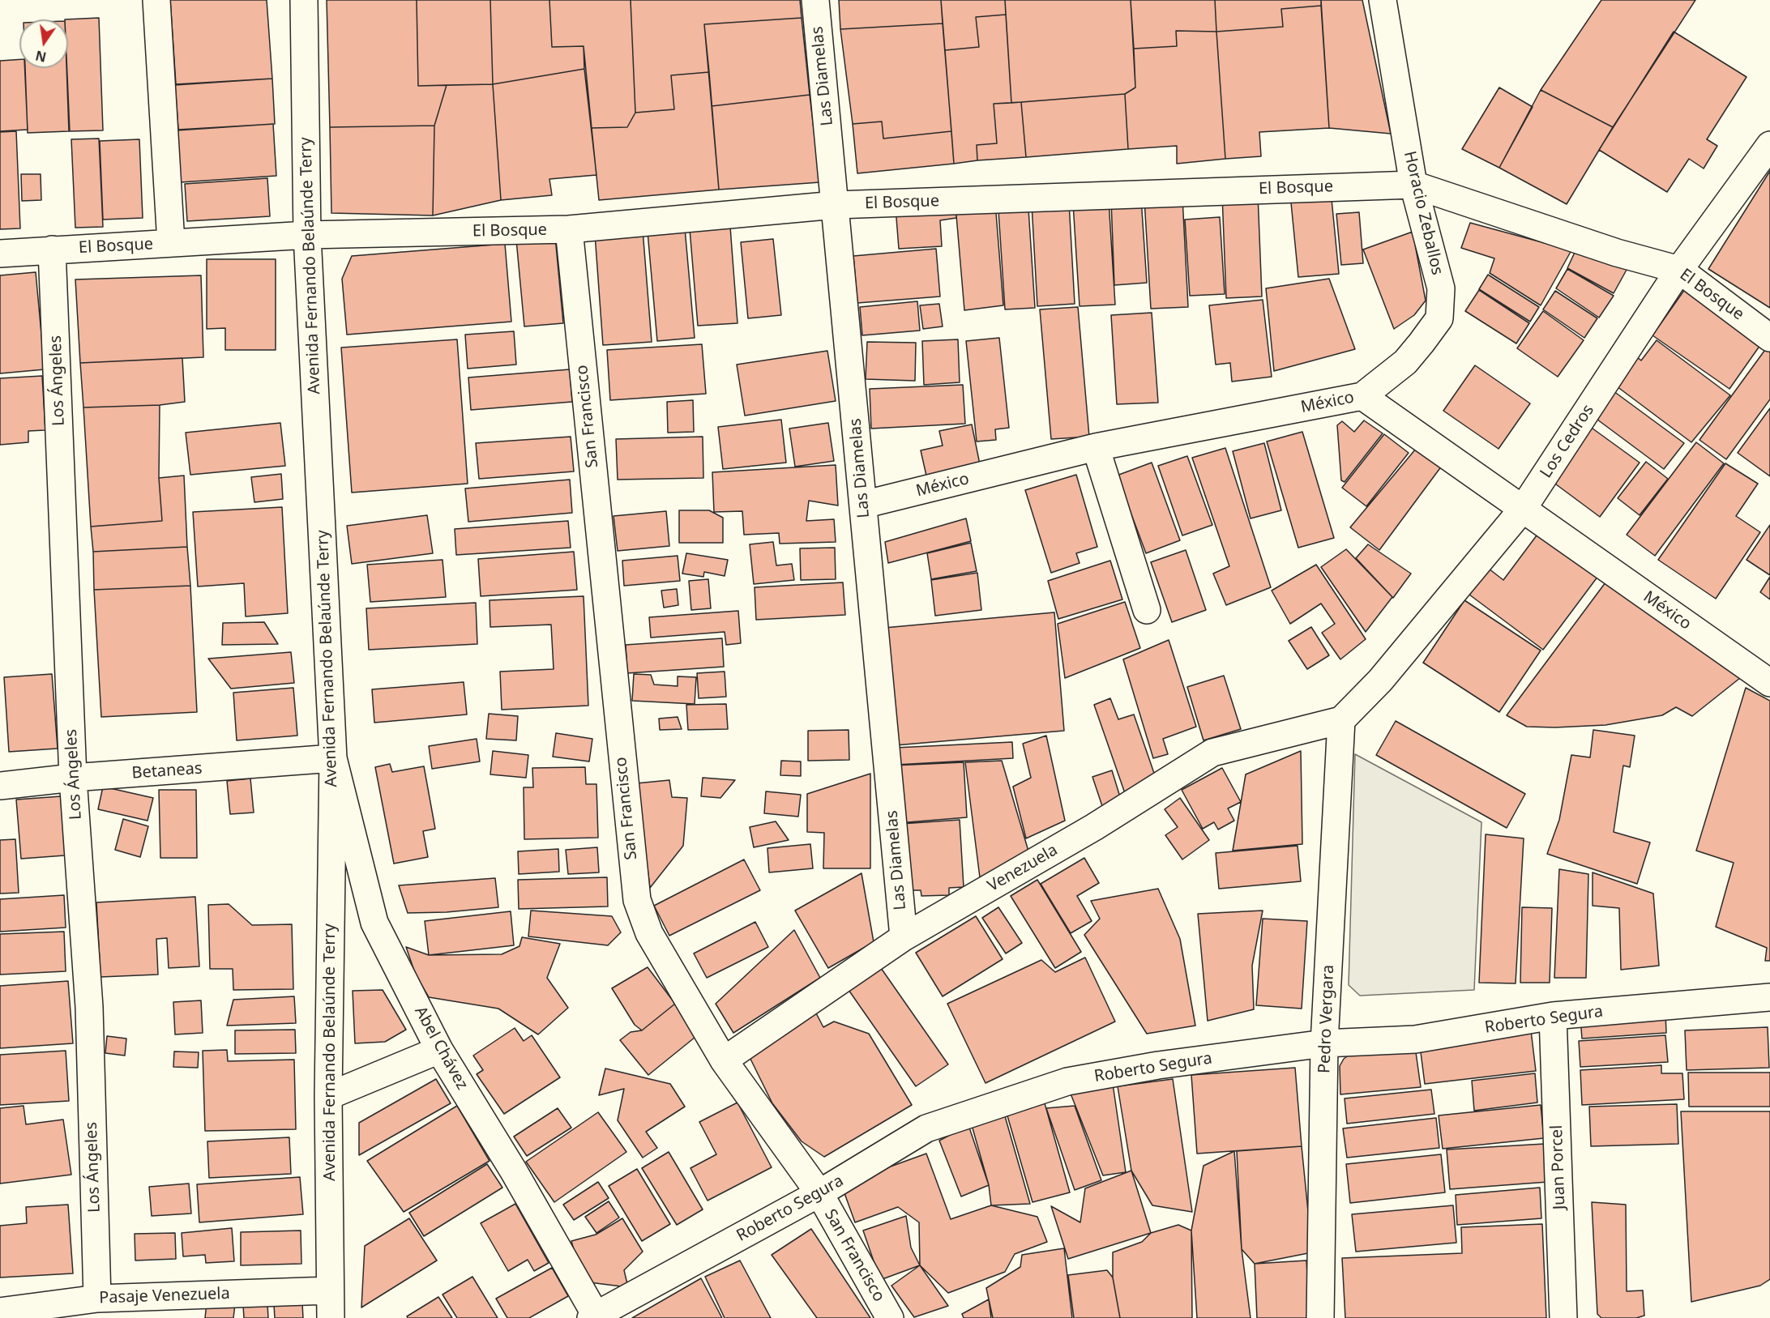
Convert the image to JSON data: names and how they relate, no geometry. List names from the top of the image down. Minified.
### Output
{"streets":{"street":["Las Diamelas","El Bosque","Horacio Zeballos","Avenida Fernando Belaúnde Terry","Los Ángeles","México","San Francisco","Los Cedros","Betaneas","Venezuela","Pedro Vergara","Roberto Segura","Abel Chávez","Juan Porcel","Pasaje Venezuela"]},"crossings":[["Las Diamelas","El Bosque"],["Las Diamelas","México"],["Las Diamelas","Venezuela"],["El Bosque","Horacio Zeballos"],["El Bosque","Avenida Fernando Belaúnde Terry"],["El Bosque","Los Ángeles"],["El Bosque","San Francisco"],["El Bosque","Los Cedros"],["Horacio Zeballos","México"],["Avenida Fernando Belaúnde Terry","Betaneas"],["Avenida Fernando Belaúnde Terry","Abel Chávez"],["Avenida Fernando Belaúnde Terry","Pasaje Venezuela"],["Los Ángeles","Betaneas"],["Los Ángeles","Pasaje Venezuela"],["México","Los Cedros"],["San Francisco","Venezuela"],["San Francisco","Roberto Segura"],["Los Cedros","Venezuela"],["Los Cedros","Pedro Vergara"],["Betaneas","Abel Chávez"],["Venezuela","Pedro Vergara"],["Pedro Vergara","Roberto Segura"],["Roberto Segura","Abel Chávez"],["Roberto Segura","Juan Porcel"]],"north":"bottom"}
